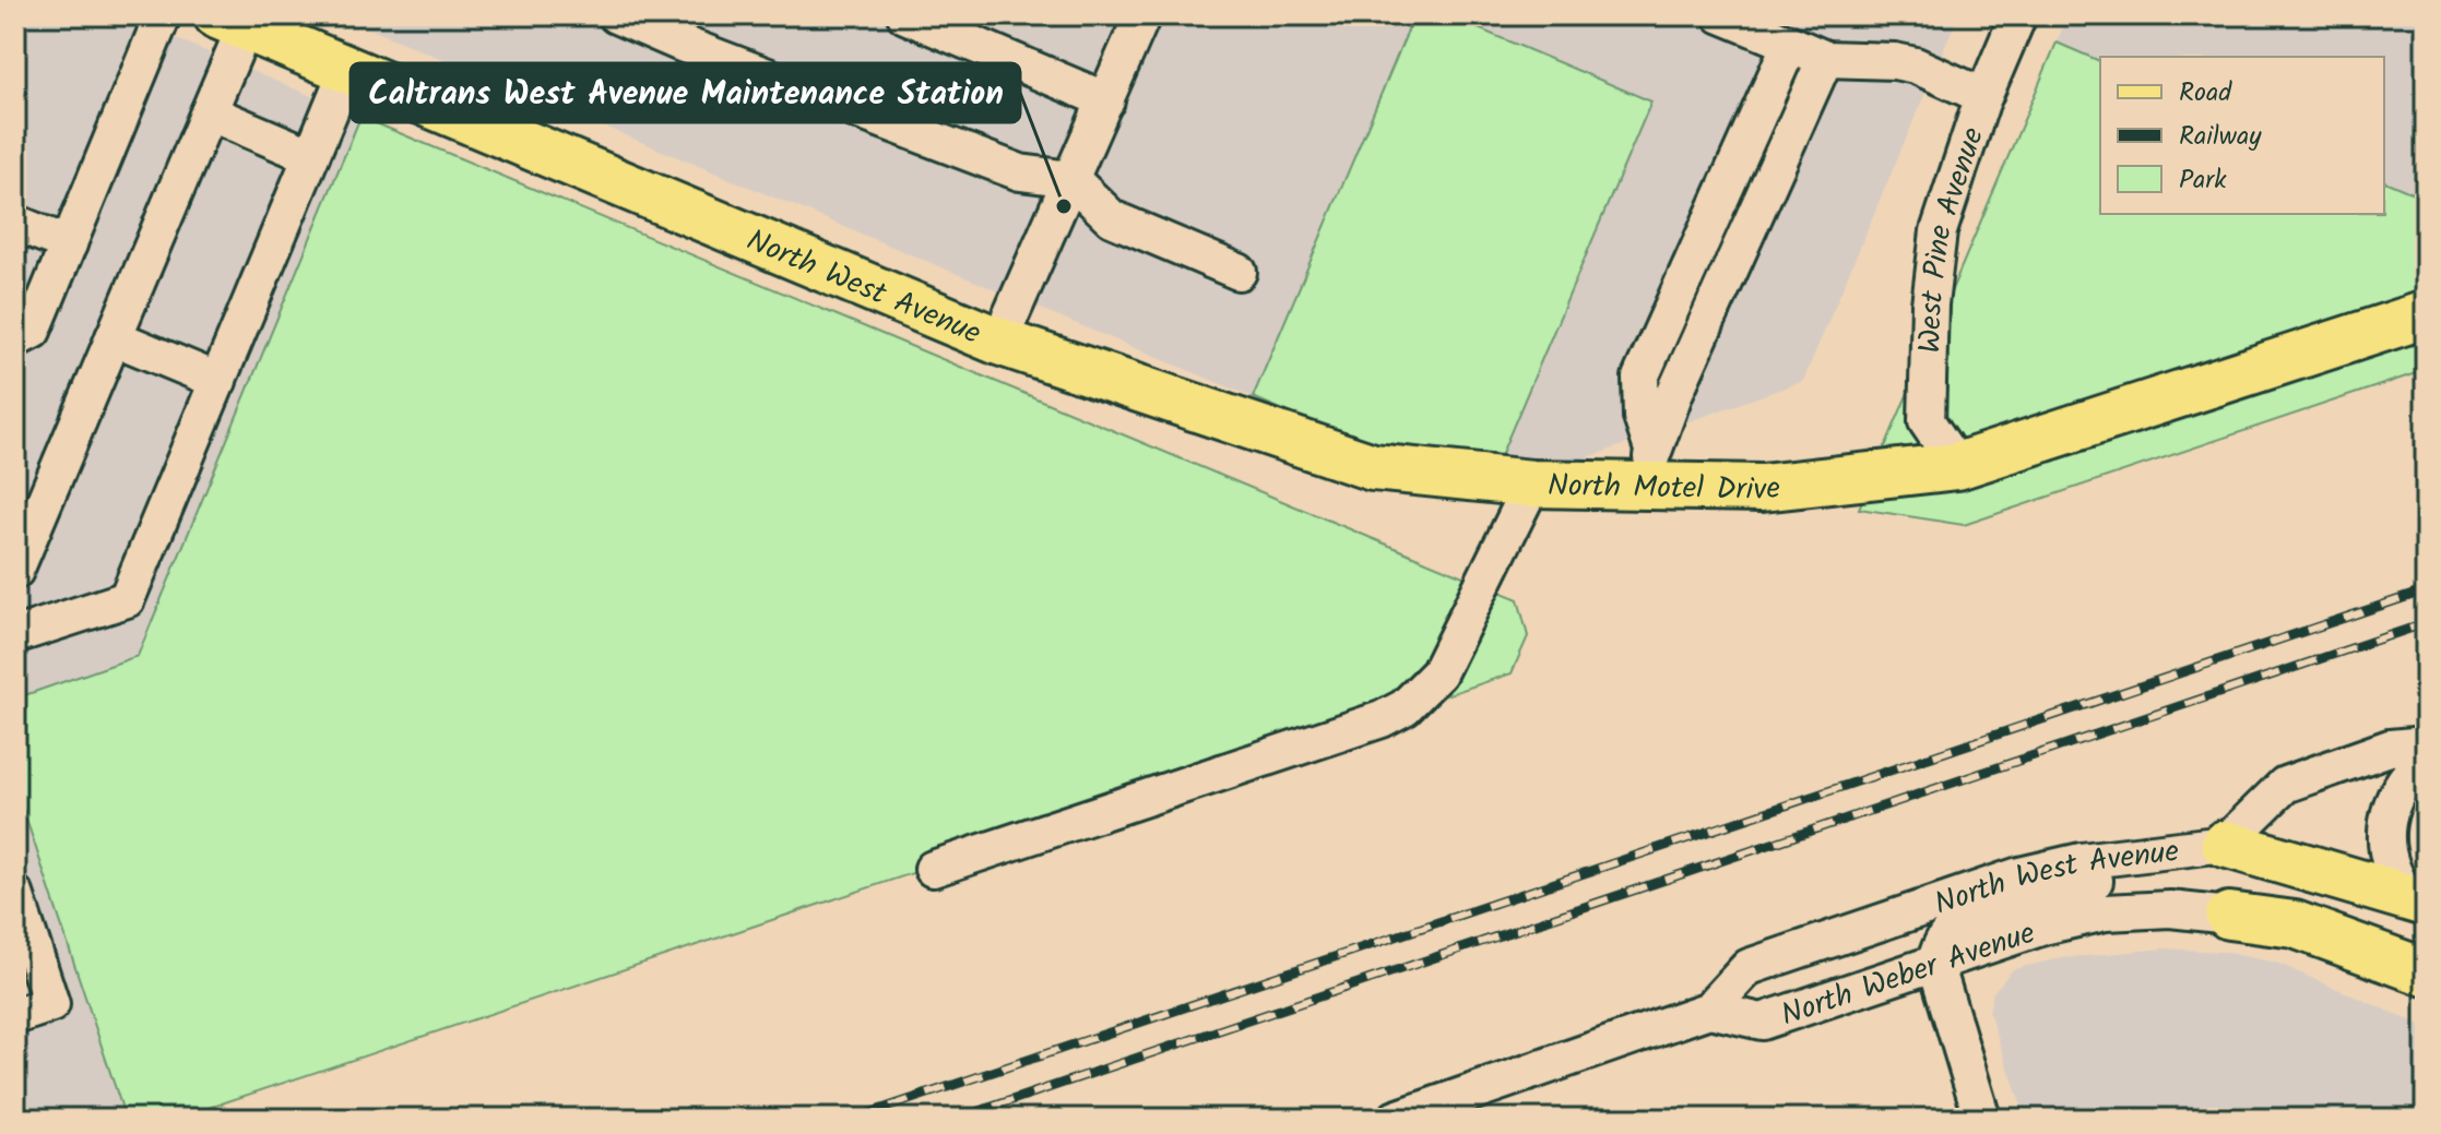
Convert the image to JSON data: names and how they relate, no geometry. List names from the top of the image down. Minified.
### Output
{"streets":{"main road":["North West Avenue","North Motel Drive"],"street":["West Pine Avenue","North Weber Avenue"]},"crossings":[["West Pine Avenue","North Motel Drive"],["North West Avenue","North Motel Drive"],["North West Avenue","North Weber Avenue"]],"places":["Caltrans West Avenue Maintenance Station"],"legend":["Road","Railway","Park"]}
